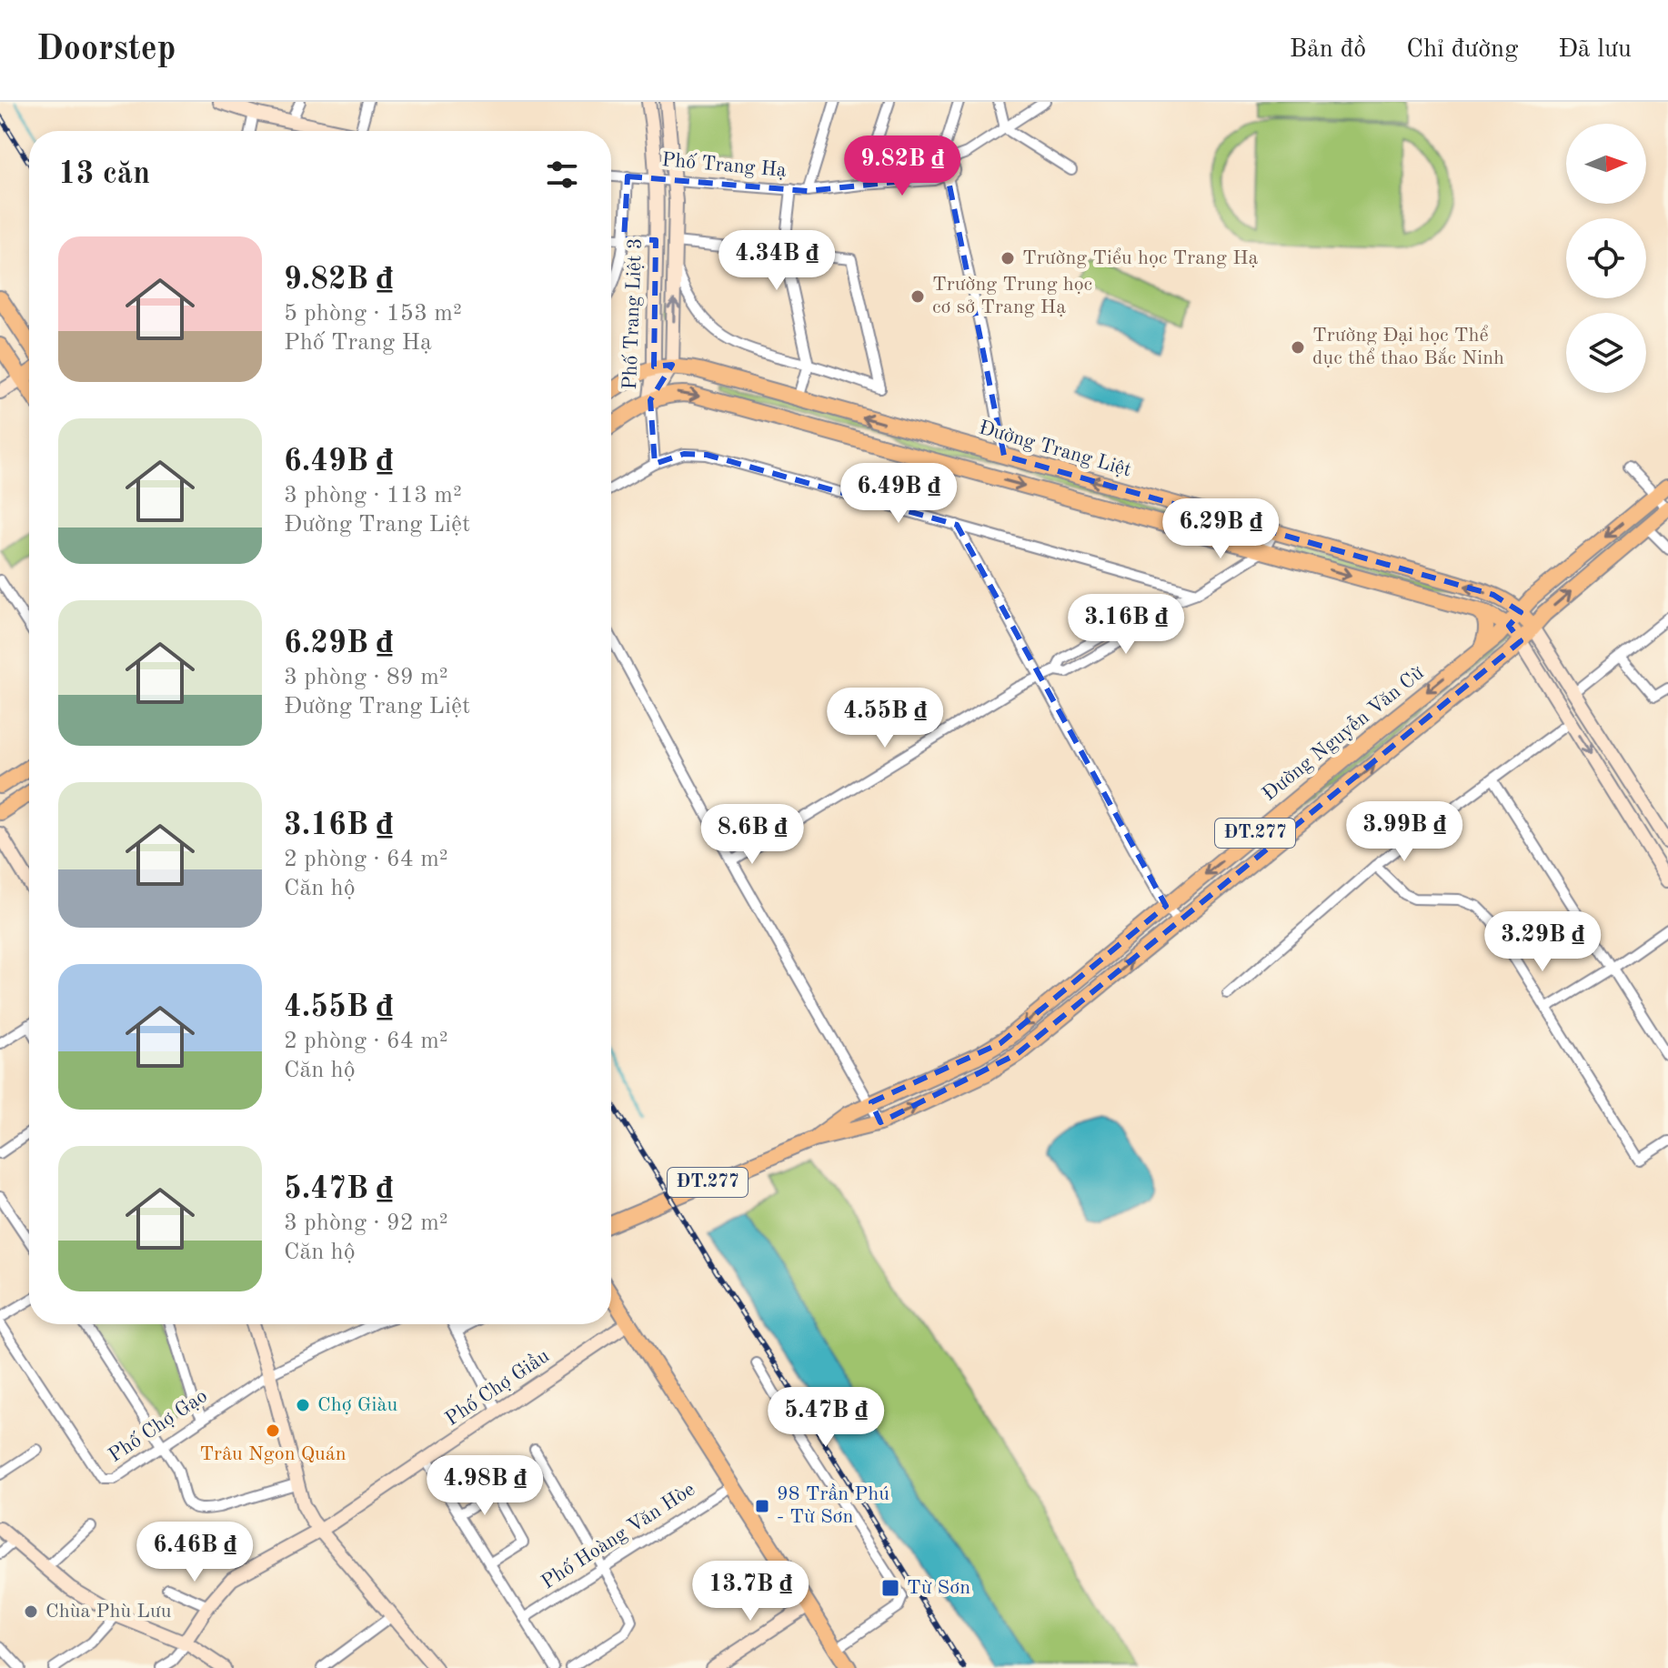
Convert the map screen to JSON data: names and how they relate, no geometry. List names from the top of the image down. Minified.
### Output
{"streets":{"main road":["Phố Trang Liệt 3","Đường Trang Liệt","Đường Nguyễn Văn Cừ","ĐT.277","Phố Chợ Giầu"],"street":["Phố Trang Hạ","Phố Chợ Gạo","Phố Hoàng Văn Hòe"]},"crossings":[["Phố Trang Hạ","Phố Trang Liệt 3"],["Phố Trang Liệt 3","Đường Trang Liệt"],["Đường Trang Liệt","Đường Nguyễn Văn Cừ"]],"places":{"other":["Trường Tiểu học Trang Hạ","Trường Trung học cơ sở Trang Hạ","Trường Đại học Thể dục thể thao Bắc Ninh","Chợ Giàu","Trâu Ngon Quán","Chùa Phù Lưu"],"transit":["98 Trần Phú - Từ Sơn","Từ Sơn"]},"north":"right","page":{"header":"Doorstep","nav":["Bản đồ","Chỉ đường","Đã lưu"],"heading":"13 căn","price":["9.82B ₫","4.34B ₫","6.49B ₫","6.29B ₫","3.16B ₫","4.55B ₫","3.99B ₫","8.6B ₫","3.29B ₫","5.47B ₫","4.98B ₫","6.46B ₫","13.7B ₫"],"list":[{"name":"9.82B ₫","note":"5 phòng · 153 m² · Phố Trang Hạ"},{"name":"6.49B ₫","note":"3 phòng · 113 m² · Đường Trang Liệt"},{"name":"6.29B ₫","note":"3 phòng · 89 m² · Đường Trang Liệt"},{"name":"3.16B ₫","note":"2 phòng · 64 m² · Căn hộ"},{"name":"4.55B ₫","note":"2 phòng · 64 m² · Căn hộ"},{"name":"5.47B ₫","note":"3 phòng · 92 m² · Căn hộ"}]}}
